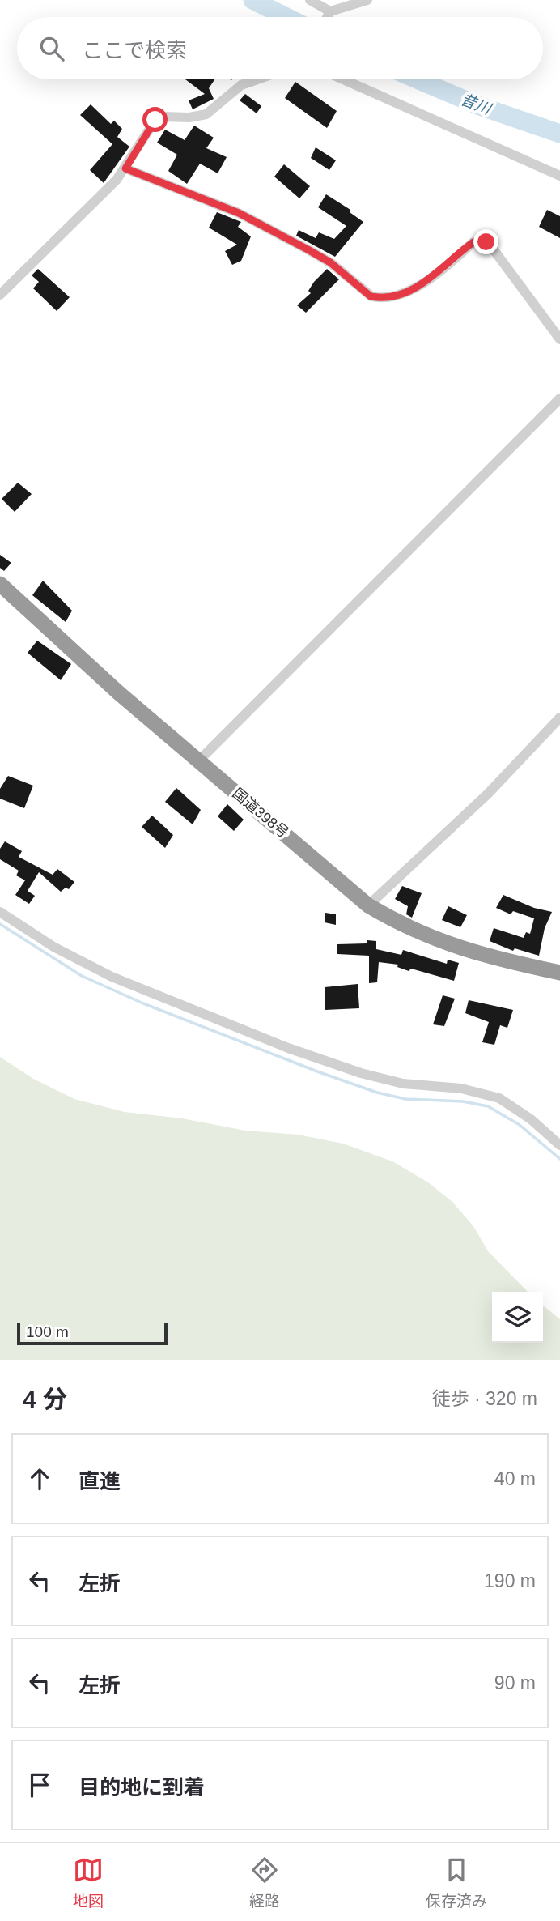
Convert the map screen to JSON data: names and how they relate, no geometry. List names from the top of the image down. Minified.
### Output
{"streets":{"highway":["国道398号"]},"water":["昔川"],"scale_bar":"100 m","page":{"search":"ここで検索","scale":"100 m","heading":["4 分","徒歩 · 320 m"],"list":[["直進","40 m"],["左折","190 m"],["左折","90 m"],"目的地に到着"],"nav":["地図","経路","保存済み"]}}
